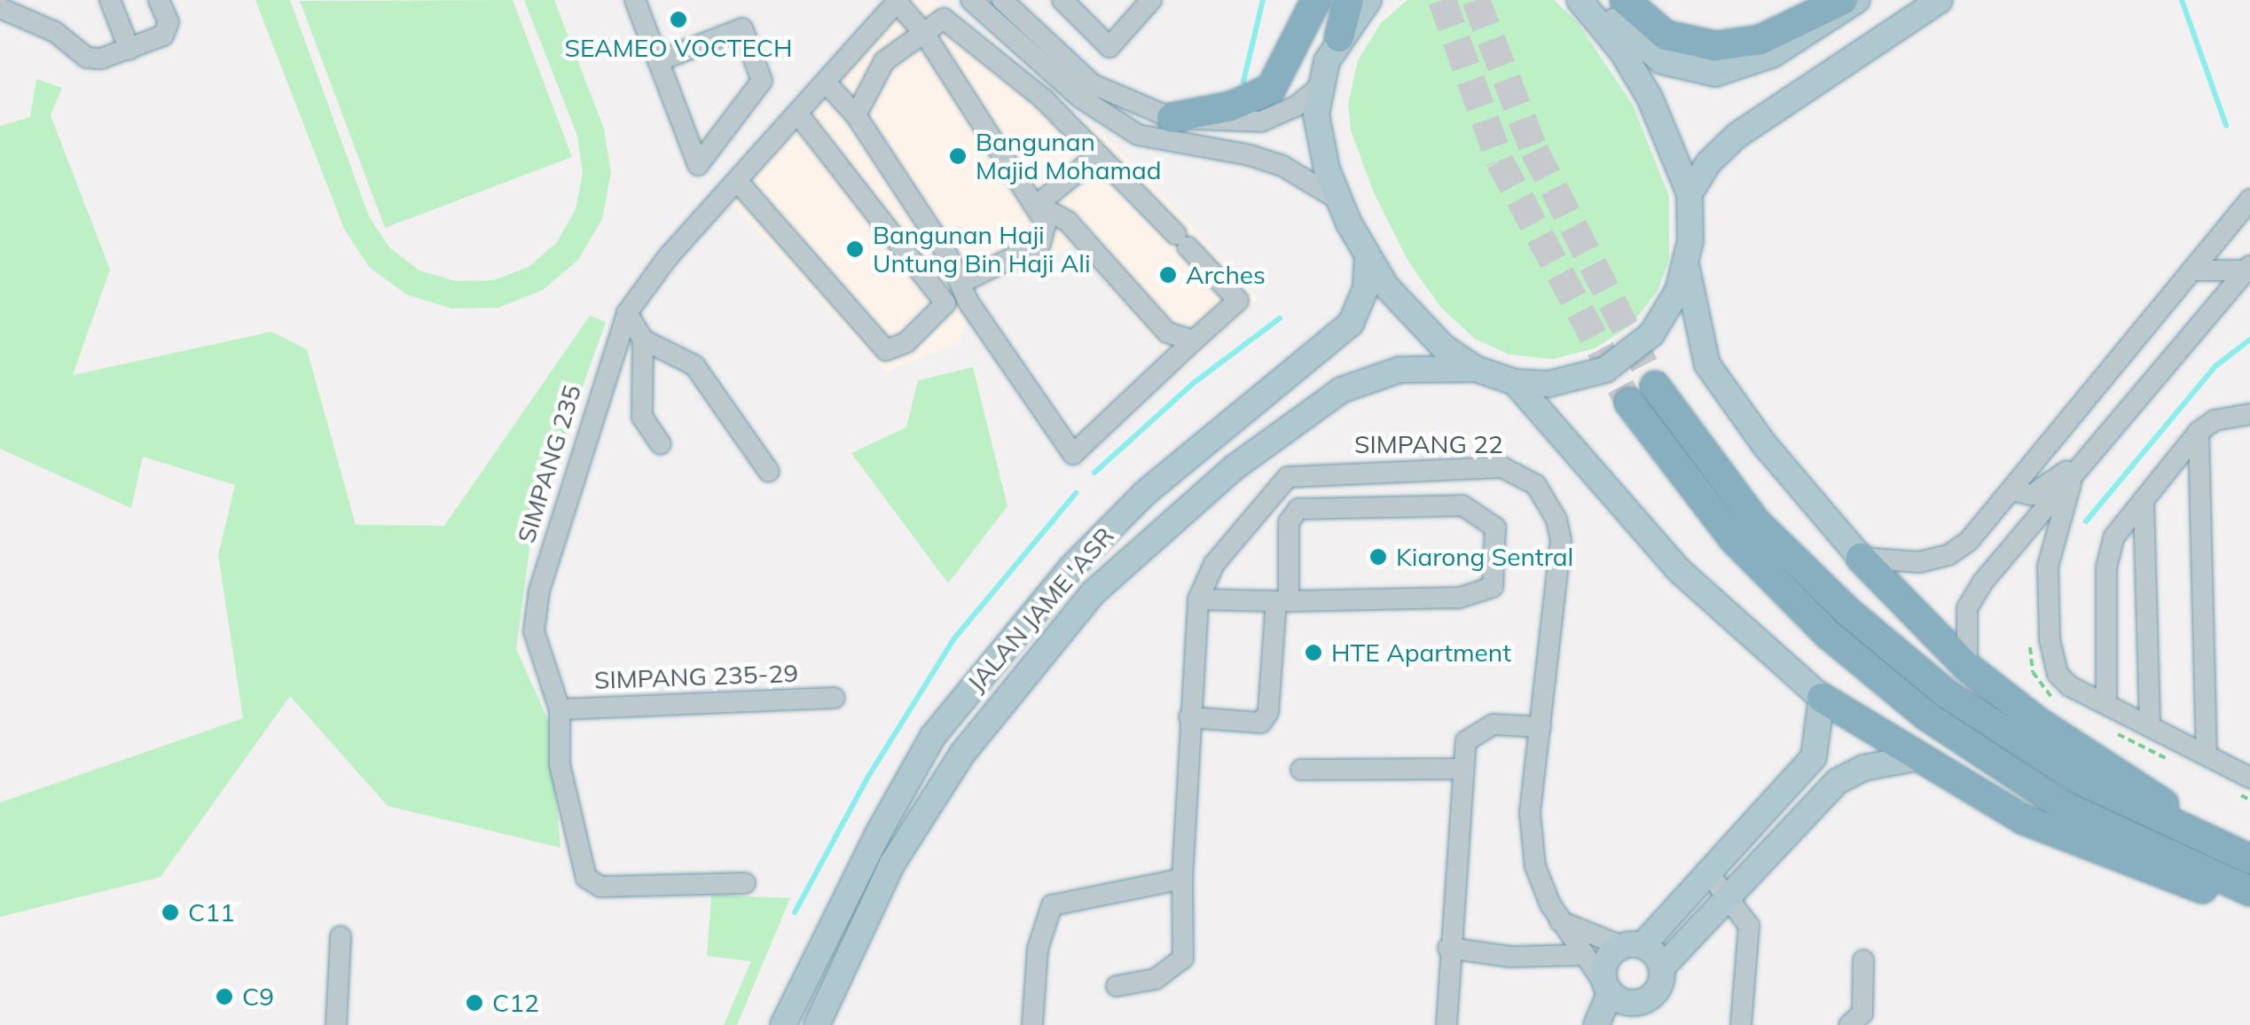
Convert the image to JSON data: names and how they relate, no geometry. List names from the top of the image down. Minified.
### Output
{"streets":{"main road":["JALAN JAME 'ASR"],"street":["SIMPANG 22","SIMPANG 235","SIMPANG 235-29"]},"crossings":[["SIMPANG 235","SIMPANG 235-29"]],"places":["SEAMEO VOCTECH","Bangunan Majid Mohamad","Bangunan Haji Untung Bin Haji Ali","Arches","Kiarong Sentral","HTE Apartment","C11","C9","C12"]}
